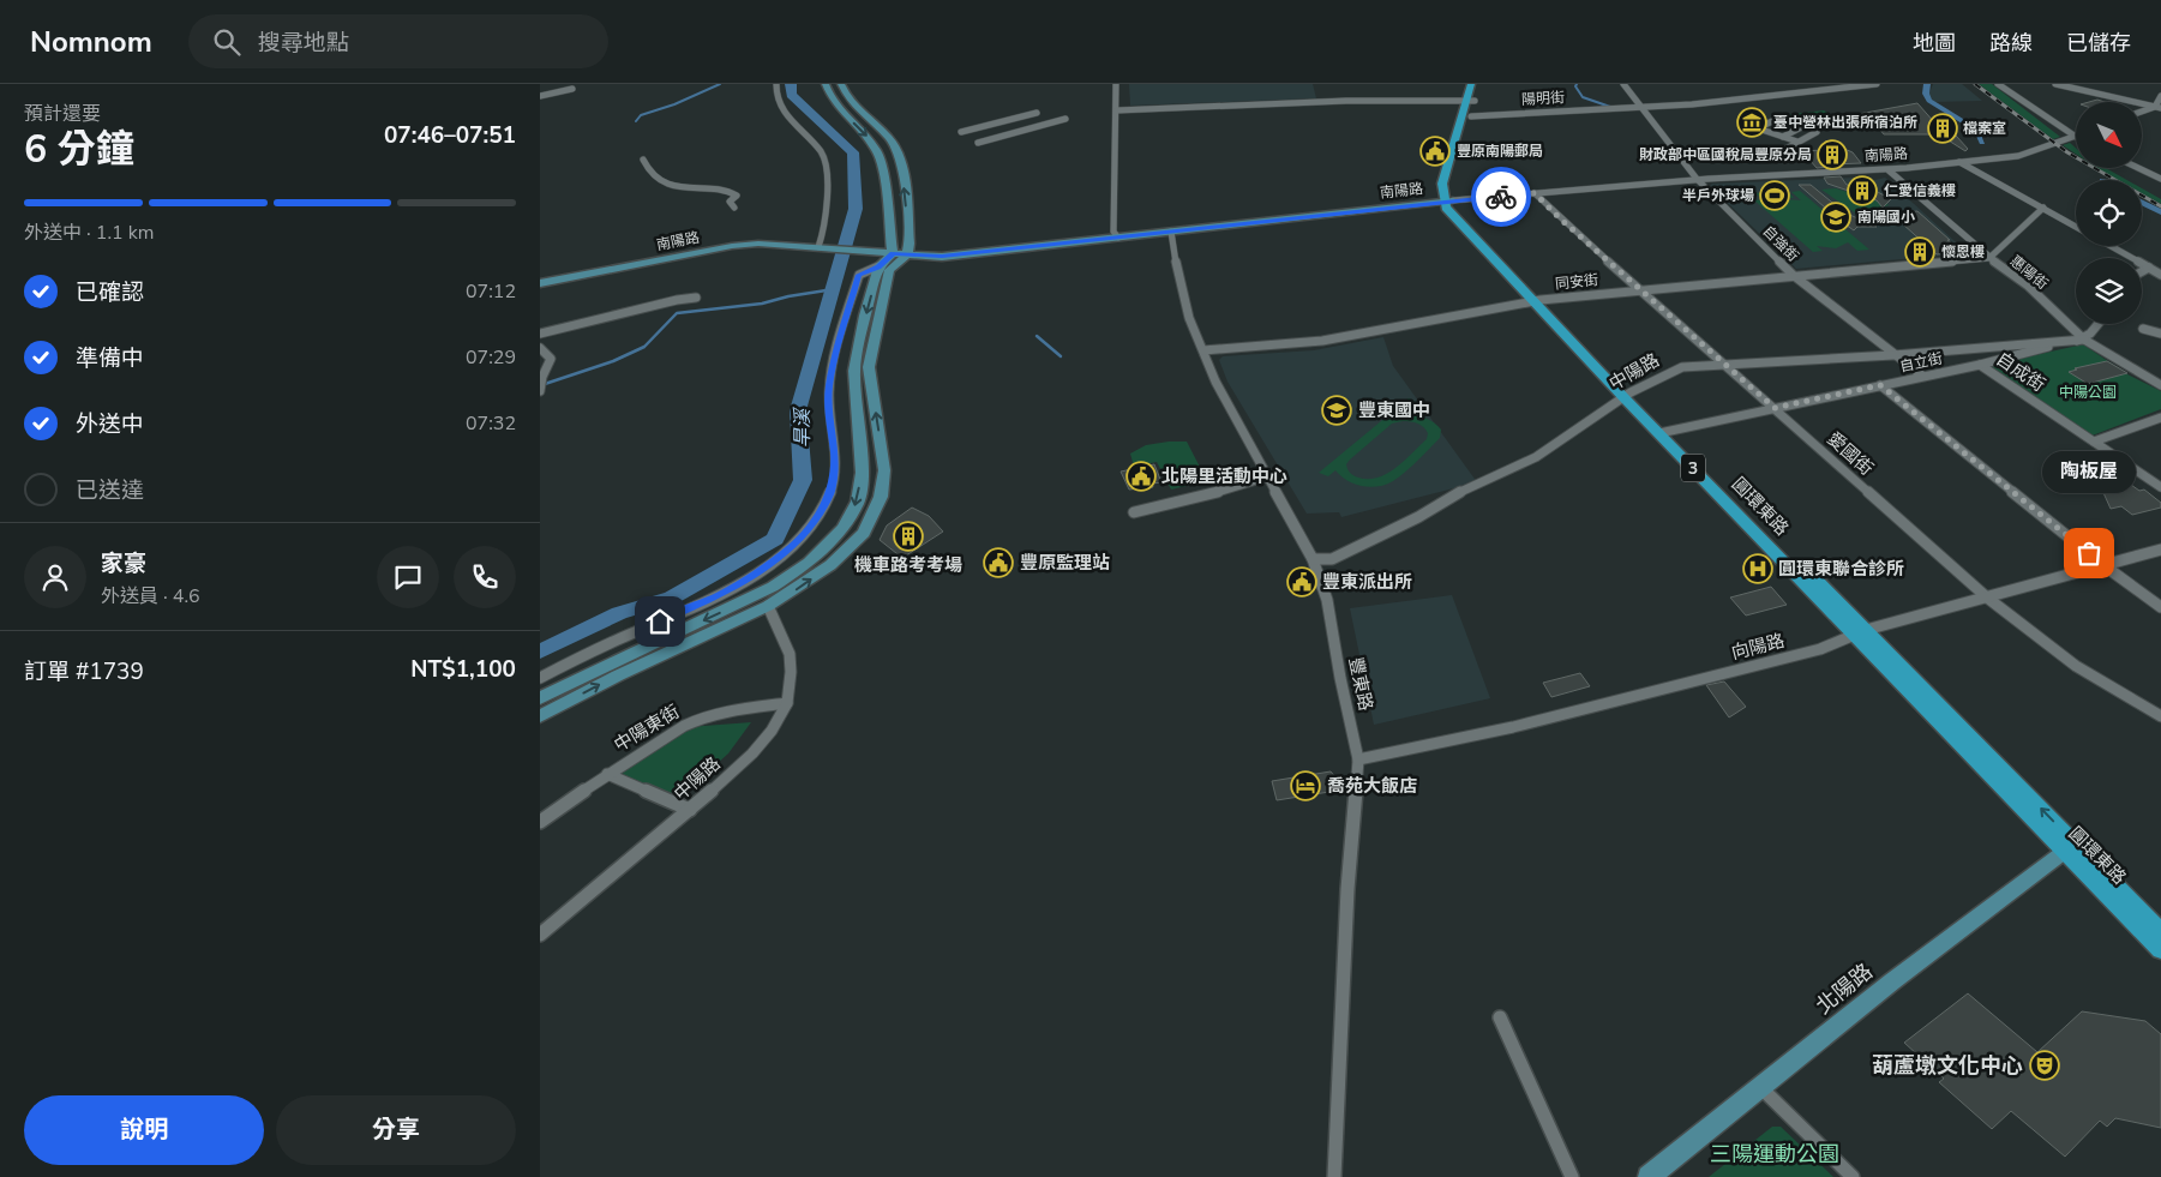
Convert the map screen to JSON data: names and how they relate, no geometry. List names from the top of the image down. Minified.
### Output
{"streets":{"main road":["3","圓環東路"],"street":["陽明街","南陽路","自強街","惠陽街","同安街","自立街","中陽路","自成街","愛國街","向陽路","豐東路","中陽東街","北陽路"]},"crossings":[["陽明街","自強街"],["南陽路","自強街"],["南陽路","惠陽街"],["南陽路","愛國街"],["南陽路","圓環東路"],["南陽路","豐東路"],["自強街","同安街"],["自強街","自立街"],["自強街","中陽路"],["惠陽街","同安街"],["惠陽街","自立街"],["惠陽街","中陽路"],["同安街","愛國街"],["同安街","圓環東路"],["同安街","豐東路"],["自立街","中陽路"],["自立街","自成街"],["自立街","愛國街"],["自立街","圓環東路"],["中陽路","愛國街"],["中陽路","圓環東路"],["中陽路","豐東路"],["中陽路","中陽東街"],["愛國街","向陽路"],["圓環東路","向陽路"],["圓環東路","北陽路"],["向陽路","豐東路"]],"water":["旱溪"],"parks":["中陽公園","三陽運動公園"],"places":{"museum":["臺中營林出張所宿泊所"],"building":["檔案室","財政部中區國稅局豐原分局","仁愛信義樓","懷恩樓","機車路考考場"],"public building":["豐原南陽郵局","北陽里活動中心","豐原監理站","豐東派出所"],"sports":["半戶外球場"],"school or university":["南陽國小","豐東國中"],"other":["陶板屋"],"hospital":["圓環東聯合診所"],"hotel":["喬苑大飯店"],"theatre":["葫蘆墩文化中心"]},"north":"bottom right","page":{"header":"Nomnom","search":"搜尋地點","nav":["地圖","路線","已儲存"],"heading":["6 分鐘","預計還要","07:46–07:51"],"panel":["家豪","外送員 · 4.6","訂單 #1739","NT$1,100"],"bar":"外送中 · 1.1 km","list":[["已確認","07:12"],["準備中","07:29"],["外送中","07:32"],"已送達"],"bubble":"陶板屋","buttons":["說明","分享"]}}
